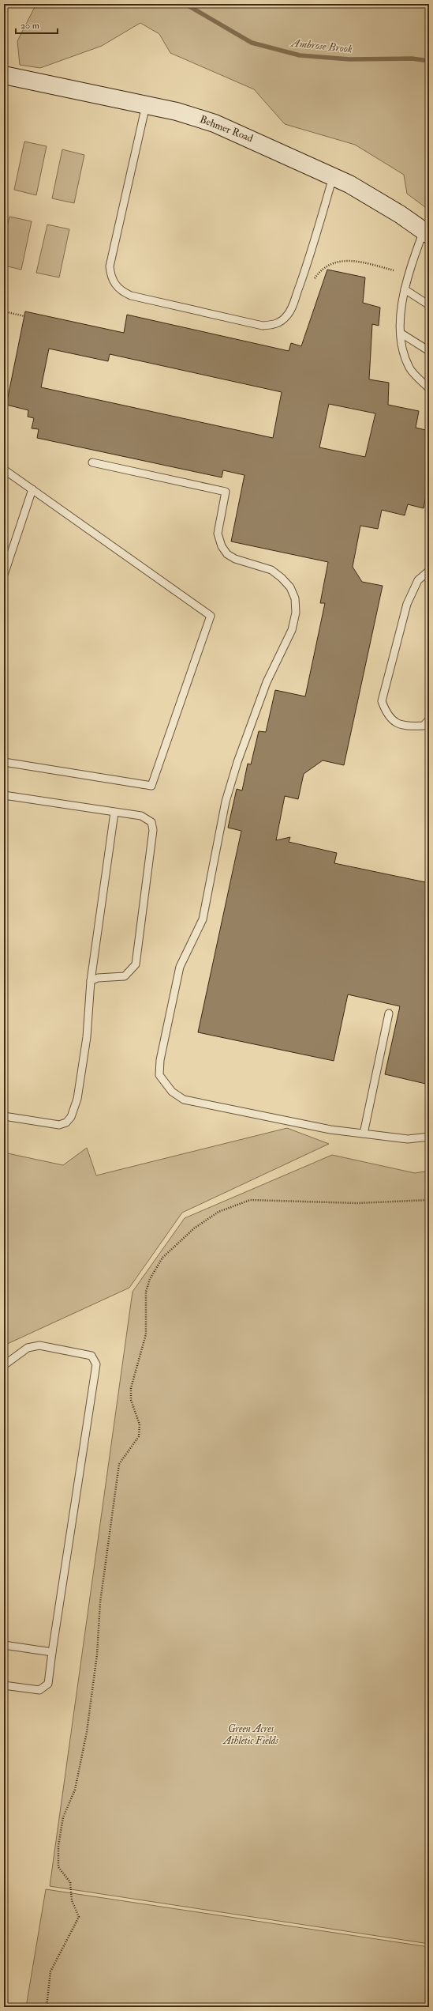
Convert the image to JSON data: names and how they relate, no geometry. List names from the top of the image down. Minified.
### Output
{"streets":{"street":["Behmer Road"]},"water":["Ambrose Brook"],"parks":["Green Acres Athletic Fields"],"scale_bar":"20 m"}
